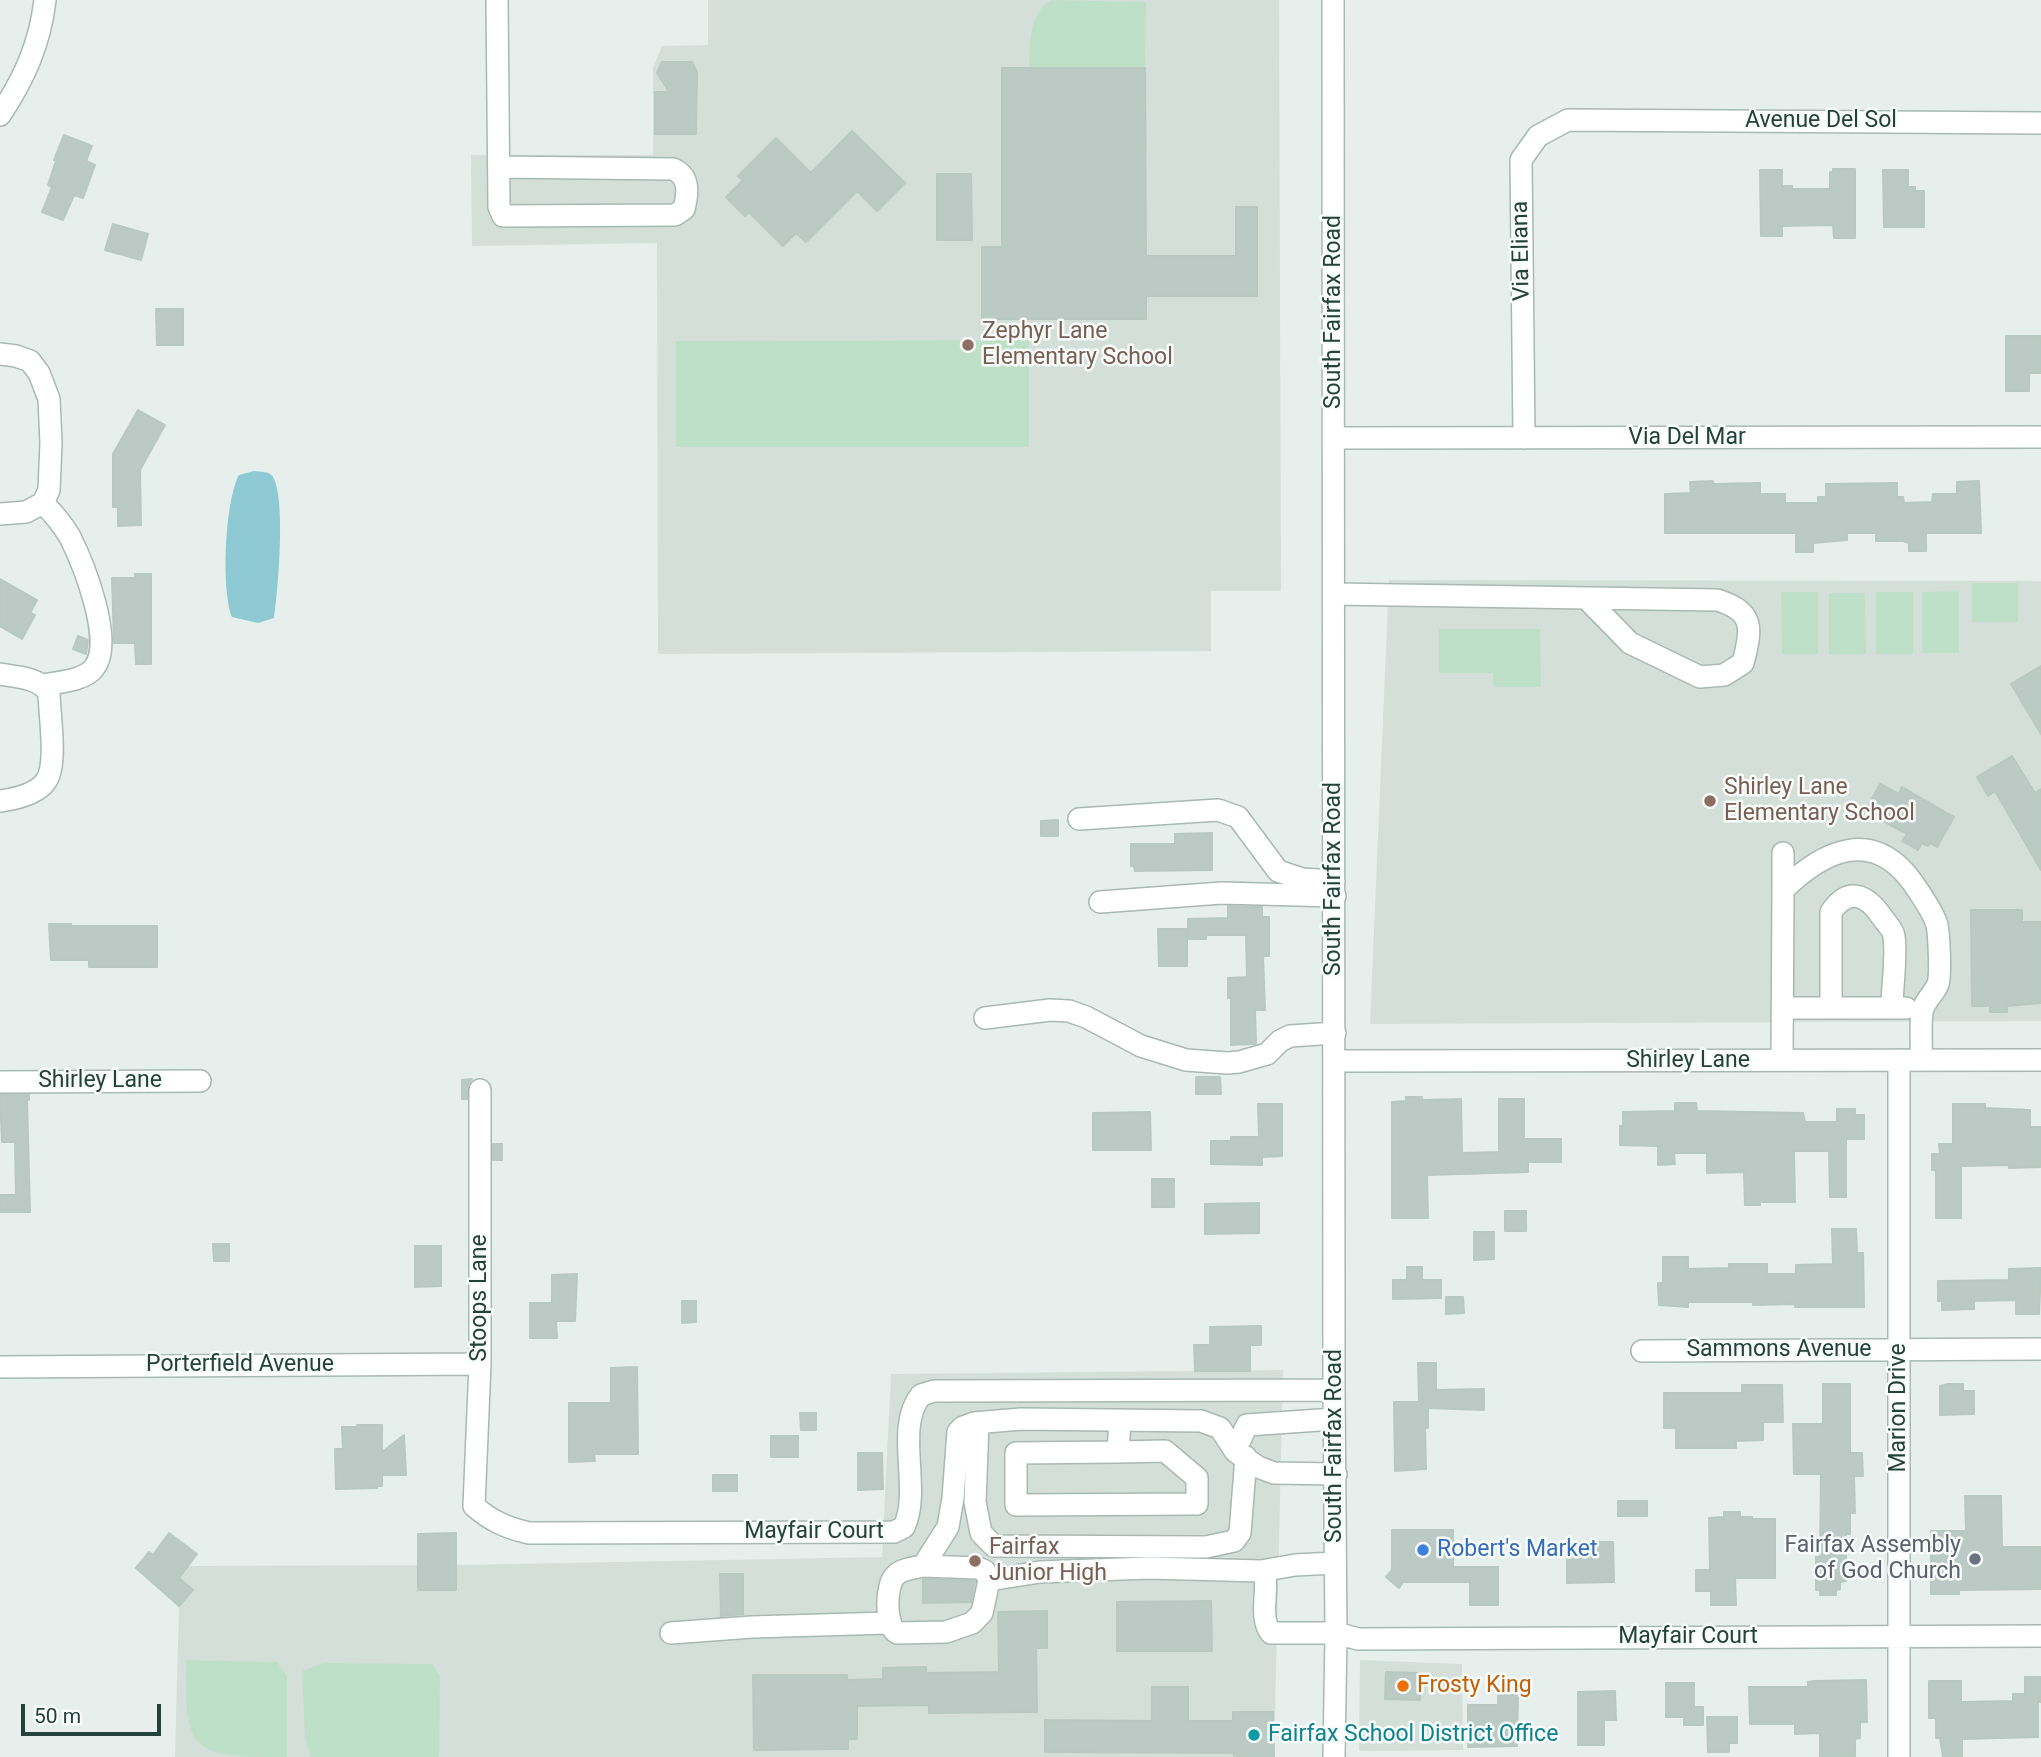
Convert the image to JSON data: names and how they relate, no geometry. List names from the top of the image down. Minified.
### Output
{"streets":{"street":["Avenue Del Sol","Via Eliana","South Fairfax Road","Via Del Mar","Shirley Lane","Stoops Lane","Sammons Avenue","Porterfield Avenue","Marion Drive","Mayfair Court"]},"crossings":[["Avenue Del Sol","Via Eliana"],["Via Eliana","Via Del Mar"],["South Fairfax Road","Via Del Mar"],["South Fairfax Road","Shirley Lane"],["South Fairfax Road","Mayfair Court"],["Shirley Lane","Marion Drive"],["Stoops Lane","Porterfield Avenue"],["Stoops Lane","Mayfair Court"],["Sammons Avenue","Marion Drive"],["Marion Drive","Mayfair Court"]],"places":["Zephyr Lane Elementary School","Shirley Lane Elementary School","Robert's Market","Fairfax Assembly of God Church","Fairfax Junior High","Frosty King","Fairfax School District Office"],"scale_bar":"50 m"}
